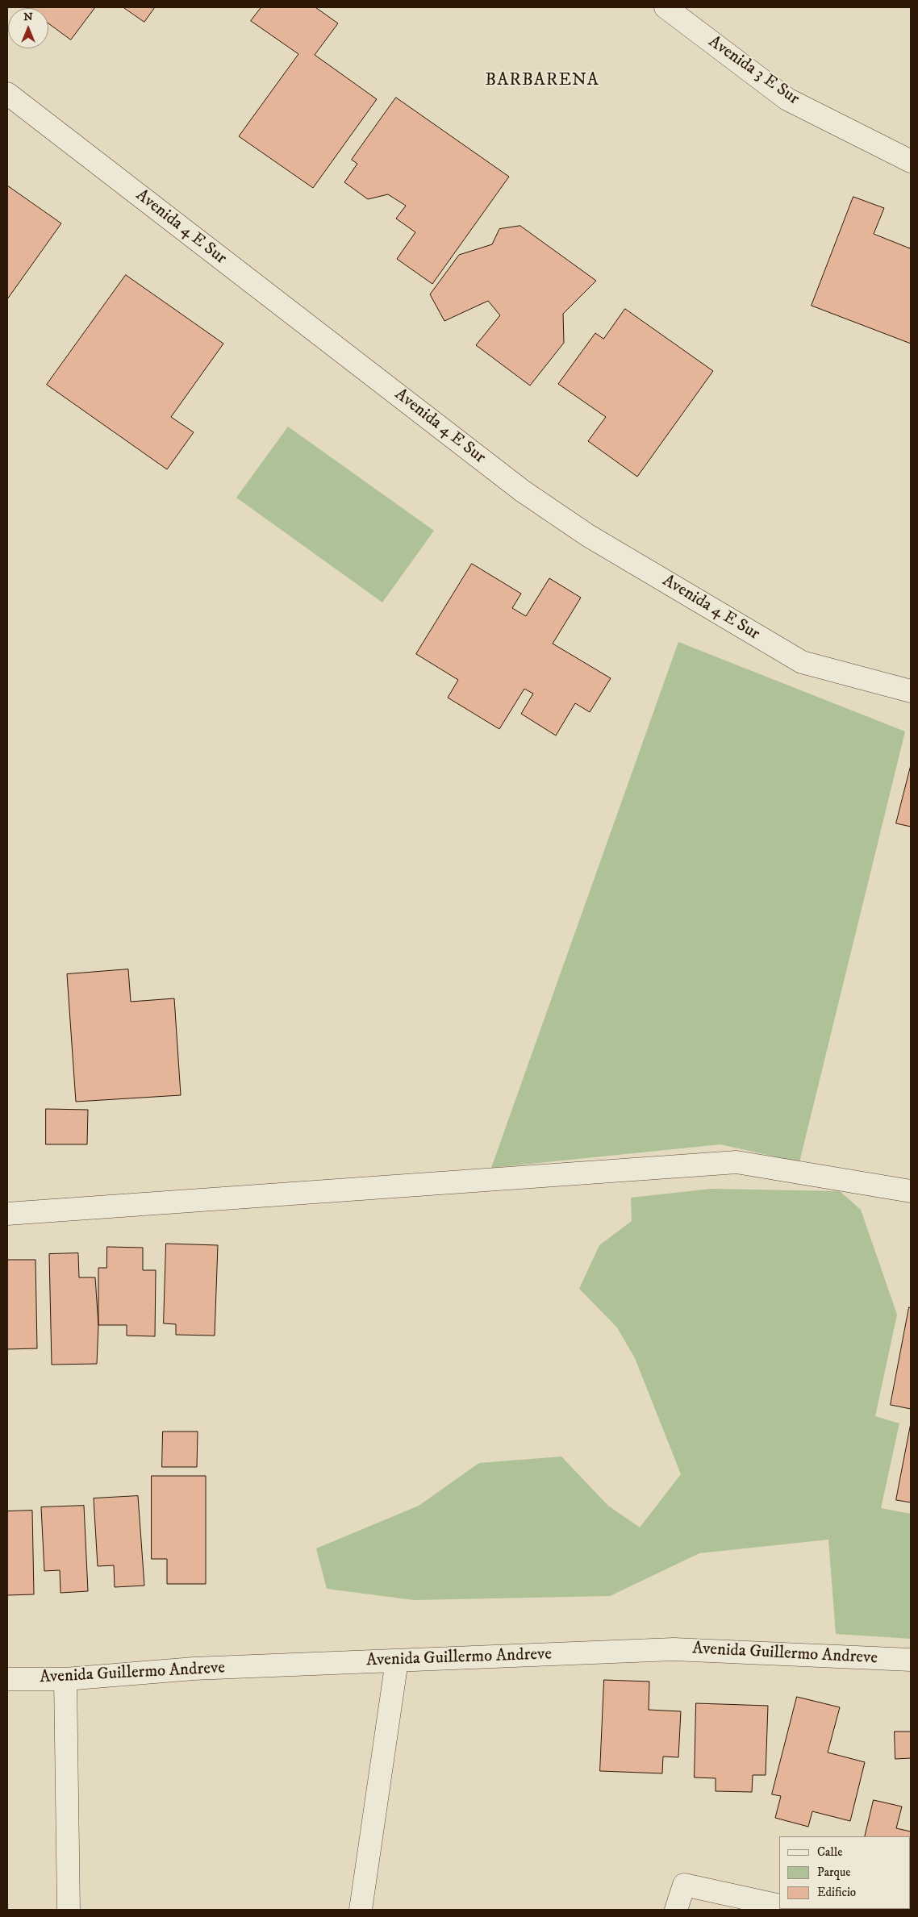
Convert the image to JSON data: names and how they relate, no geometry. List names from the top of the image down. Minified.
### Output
{"streets":{"street":["Avenida 3 E Sur","Avenida 4 E Sur","Avenida Guillermo Andreve"]},"districts":["BARBARENA"],"legend":["Calle","Parque","Edificio"],"north":"top"}
